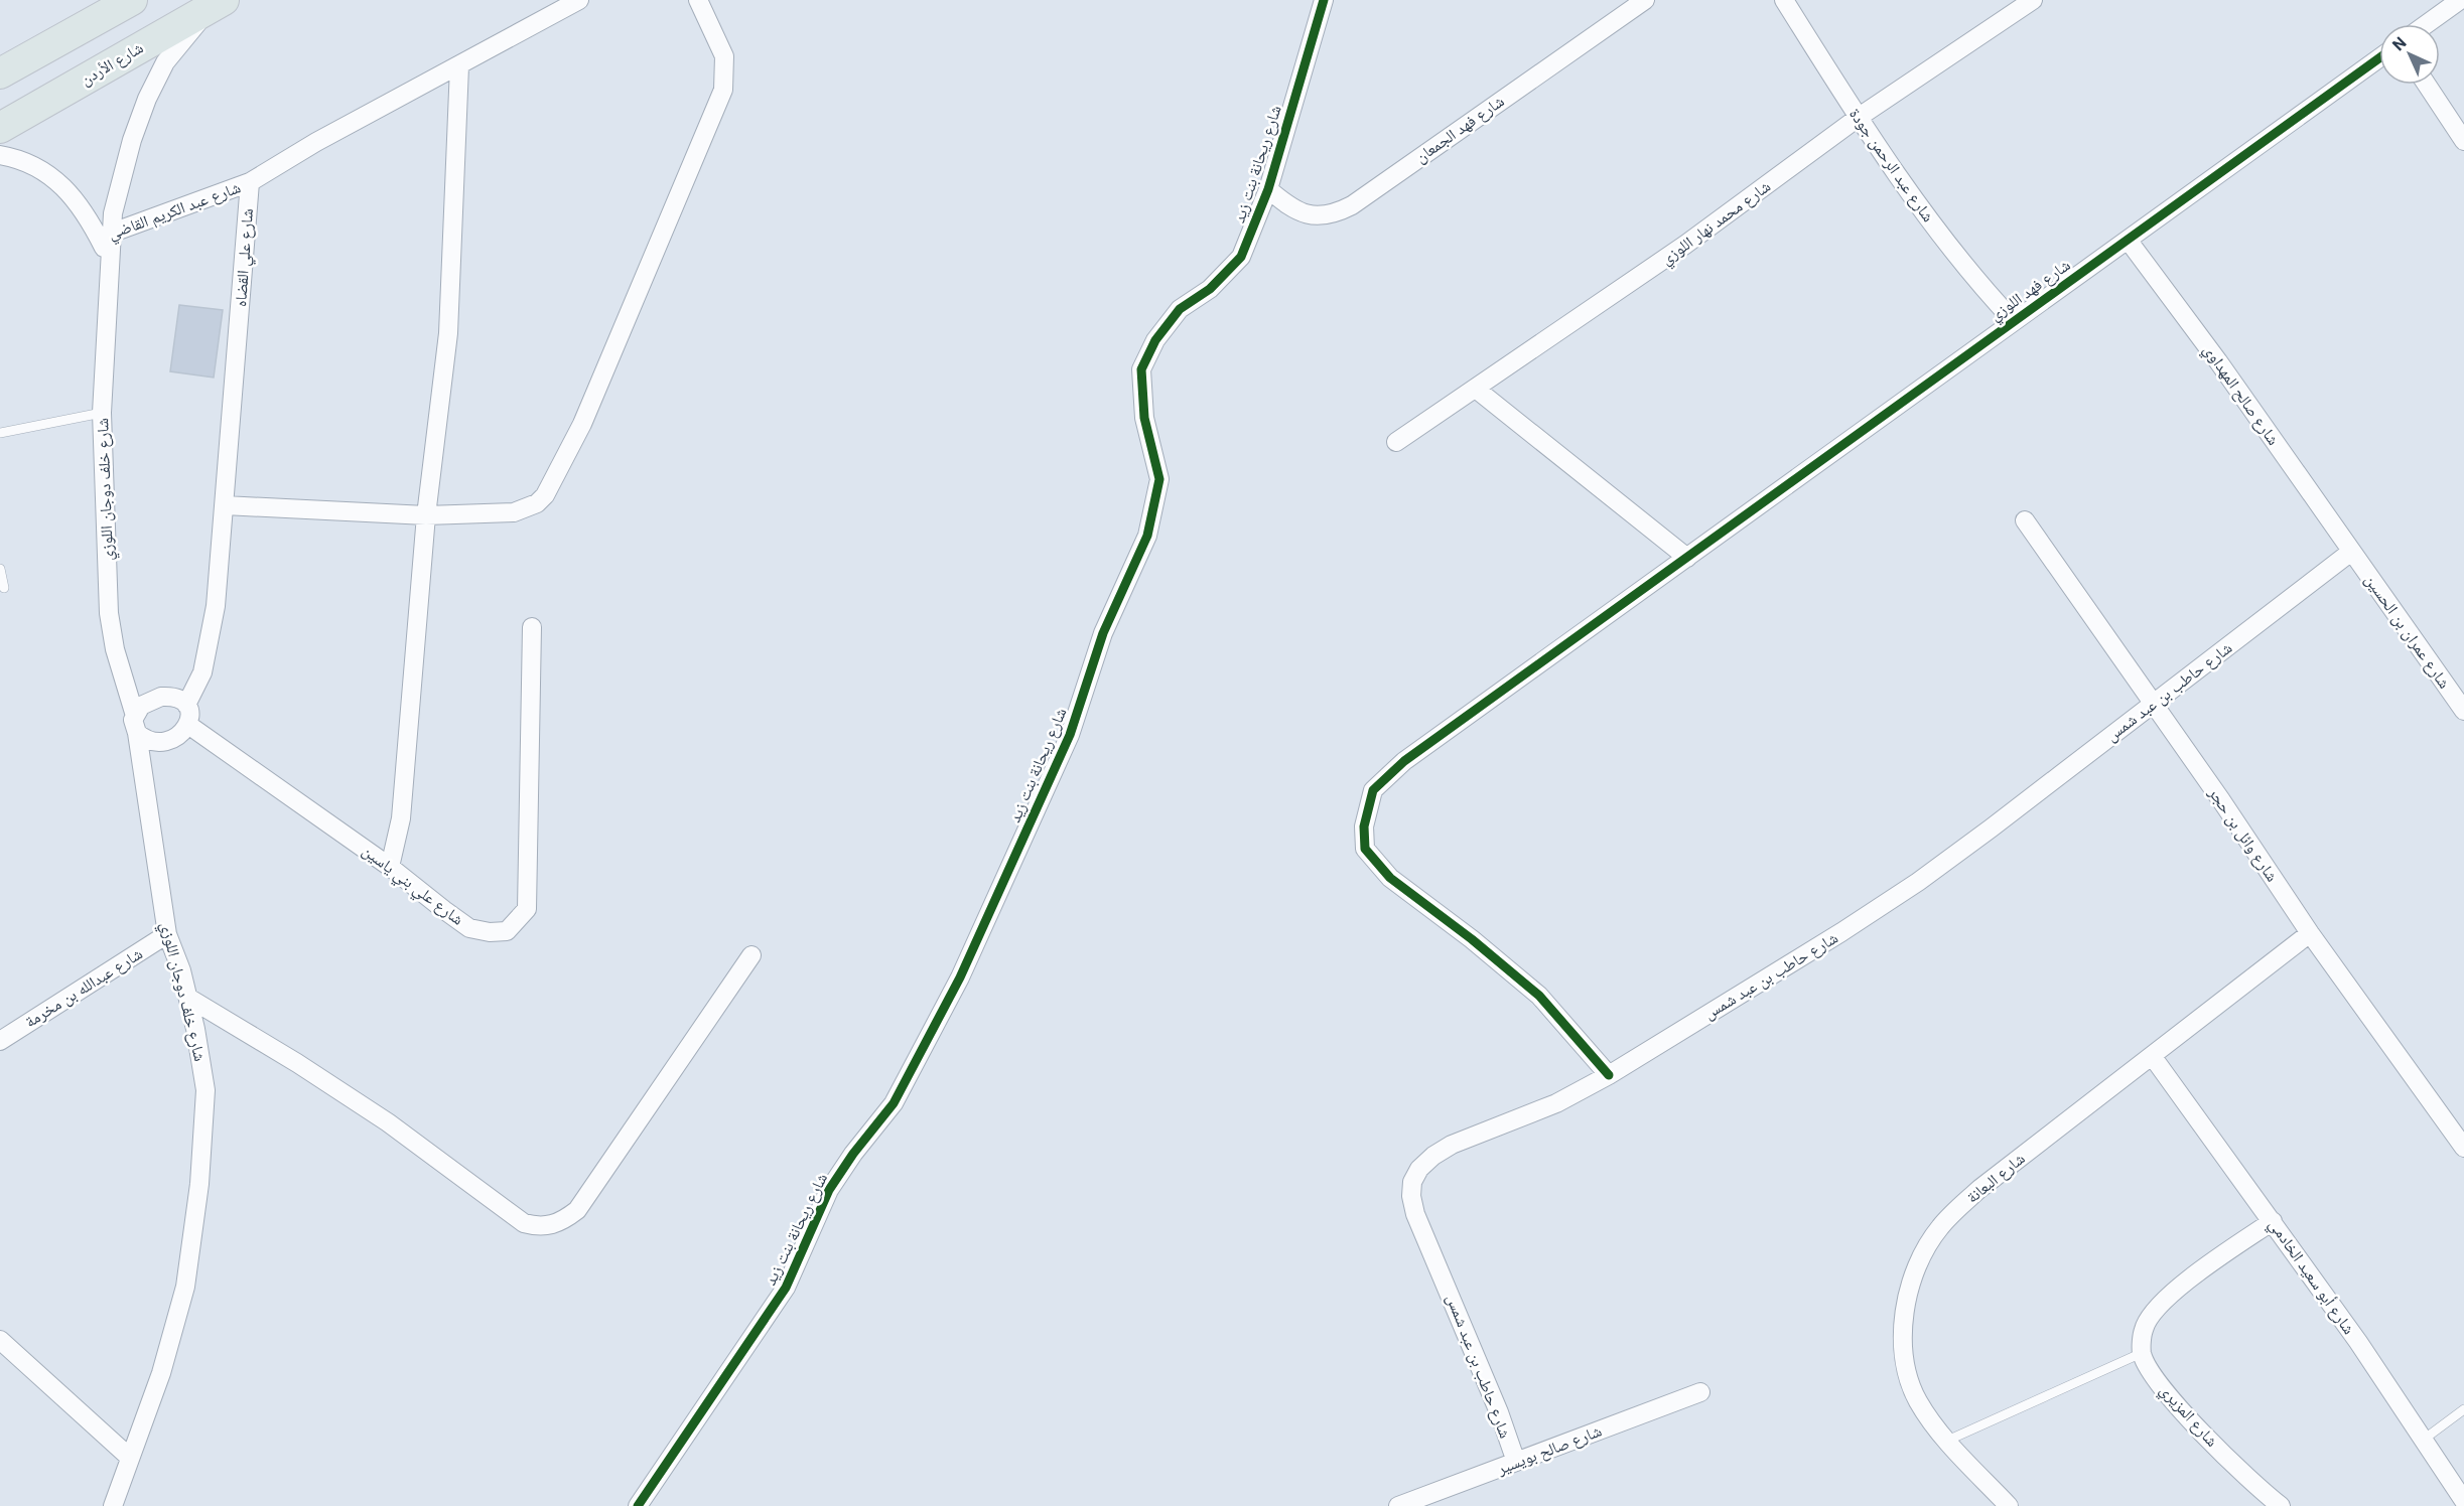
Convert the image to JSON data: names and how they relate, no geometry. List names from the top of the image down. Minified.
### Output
{"streets":{"highway":["شارع الأردن"],"street":["شارع فهد الجمعان","شارع ريحانة بنت زيد","شارع عبد الرحمن جودة","شارع عبد الكريم القاضي","شارع محمد نهار اللوزي","شارع علي القضاه","شارع فهد اللوزي","شارع صالح المهداوي","شارع خلف دوجان اللوزي","شارع عمران بن الحسين","شارع حاطب بن عبد شمس","شارع وائل بن حجر","شارع علي بني ياسين","شارع عبدالله بن مخرمة","شارع البعانة","شارع أبو سعيد الخادمي","شارع المزيري","شارع صالح بويسير"]},"crossings":[["شارع الأردن","شارع خلف دوجان اللوزي"],["شارع فهد الجمعان","شارع ريحانة بنت زيد"],["شارع عبد الرحمن جودة","شارع محمد نهار اللوزي"],["شارع عبد الرحمن جودة","شارع فهد اللوزي"],["شارع عبد الكريم القاضي","شارع علي القضاه"],["شارع عبد الكريم القاضي","شارع خلف دوجان اللوزي"],["شارع علي القضاه","شارع خلف دوجان اللوزي"],["شارع علي القضاه","شارع علي بني ياسين"],["شارع فهد اللوزي","شارع صالح المهداوي"],["شارع فهد اللوزي","شارع حاطب بن عبد شمس"],["شارع صالح المهداوي","شارع عمران بن الحسين"],["شارع صالح المهداوي","شارع حاطب بن عبد شمس"],["شارع خلف دوجان اللوزي","شارع علي بني ياسين"],["شارع خلف دوجان اللوزي","شارع عبدالله بن مخرمة"],["شارع عمران بن الحسين","شارع حاطب بن عبد شمس"],["شارع حاطب بن عبد شمس","شارع وائل بن حجر"],["شارع حاطب بن عبد شمس","شارع صالح بويسير"],["شارع وائل بن حجر","شارع البعانة"],["شارع البعانة","شارع أبو سعيد الخادمي"]],"north":"top left"}
